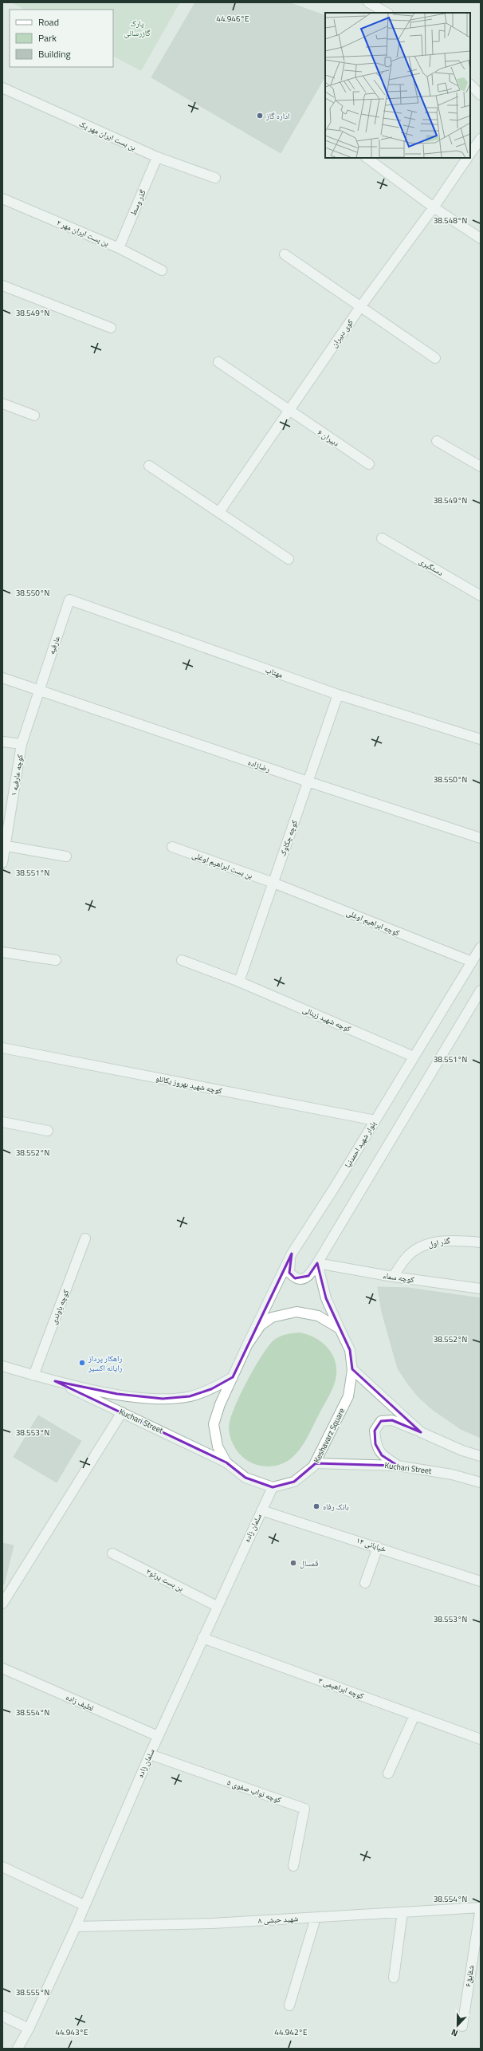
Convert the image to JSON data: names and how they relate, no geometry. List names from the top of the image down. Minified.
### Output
{"streets":{"street":["بن بست ایران مهر یک","گذر وسط","۲ بن بست ایران مهر","کوی دبیران","دبیران ۶","دستگیری","عارفیه","مهتاب","رضازاده","کوچه عارفیه ۱","کوچه چکاوک","بن بست ابراهیم اوغلی","کوچه ابراهیم اوغلی","کوچه شهید زینالی","کوچه شهید بهروز یکانلو","بلوار شهید احمدنیا","گذر اول","کوچه سماء","کوچه باوندی","Kuchari Street","Keshavarz Square","سلمان زاده","خیابانی ۱۴","بن بست پرتو۲","کوچه ابراهیمی ۳","لطیف زاده","کوچه نواب صفوی ۵","شهید حبشی ۸","شقایق۶"]},"crossings":[["بن بست ایران مهر یک","گذر وسط"],["گذر وسط","۲ بن بست ایران مهر"],["کوی دبیران","دبیران ۶"],["عارفیه","مهتاب"],["عارفیه","رضازاده"],["عارفیه","کوچه عارفیه ۱"],["مهتاب","کوچه چکاوک"],["رضازاده","کوچه عارفیه ۱"],["رضازاده","کوچه چکاوک"],["کوچه چکاوک","بن بست ابراهیم اوغلی"],["کوچه چکاوک","کوچه ابراهیم اوغلی"],["کوچه چکاوک","کوچه شهید زینالی"],["بن بست ابراهیم اوغلی","کوچه ابراهیم اوغلی"],["کوچه ابراهیم اوغلی","بلوار شهید احمدنیا"],["کوچه شهید زینالی","بلوار شهید احمدنیا"],["کوچه شهید بهروز یکانلو","بلوار شهید احمدنیا"],["گذر اول","کوچه سماء"],["کوچه باوندی","Kuchari Street"],["Kuchari Street","Keshavarz Square"],["Keshavarz Square","سلمان زاده"],["سلمان زاده","خیابانی ۱۴"],["سلمان زاده","بن بست پرتو۲"],["سلمان زاده","کوچه ابراهیمی ۳"],["سلمان زاده","لطیف زاده"],["سلمان زاده","کوچه نواب صفوی ۵"],["سلمان زاده","شهید حبشی ۸"],["شهید حبشی ۸","شقایق۶"]],"parks":["پارک گازرسانی"],"places":["اداره گاز","راهکار پرداز رایانه اکسیر","بانک رفاه","قمسال"],"legend":["Road","Park","Building"],"north":"bottom","coordinates":["44.946°E","38.548°N","38.549°N","38.550°N","38.551°N","38.552°N","38.553°N","38.554°N","38.555°N","44.943°E","44.942°E"]}
